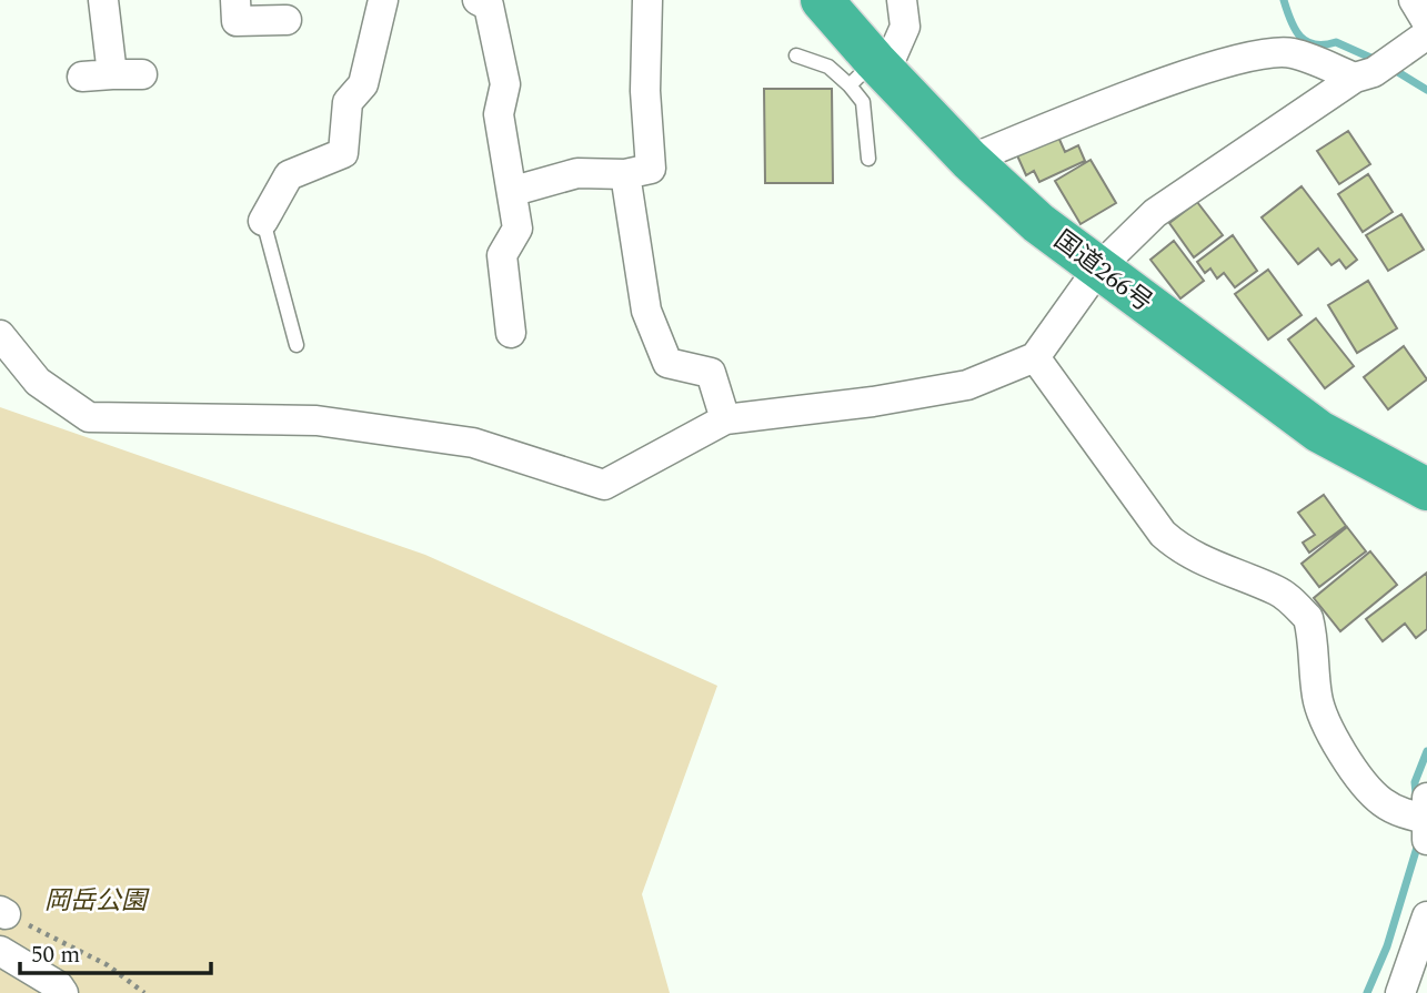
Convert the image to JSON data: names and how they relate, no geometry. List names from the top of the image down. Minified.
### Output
{"streets":{"highway":["国道266号"]},"parks":["岡岳公園"],"scale_bar":"50 m"}
